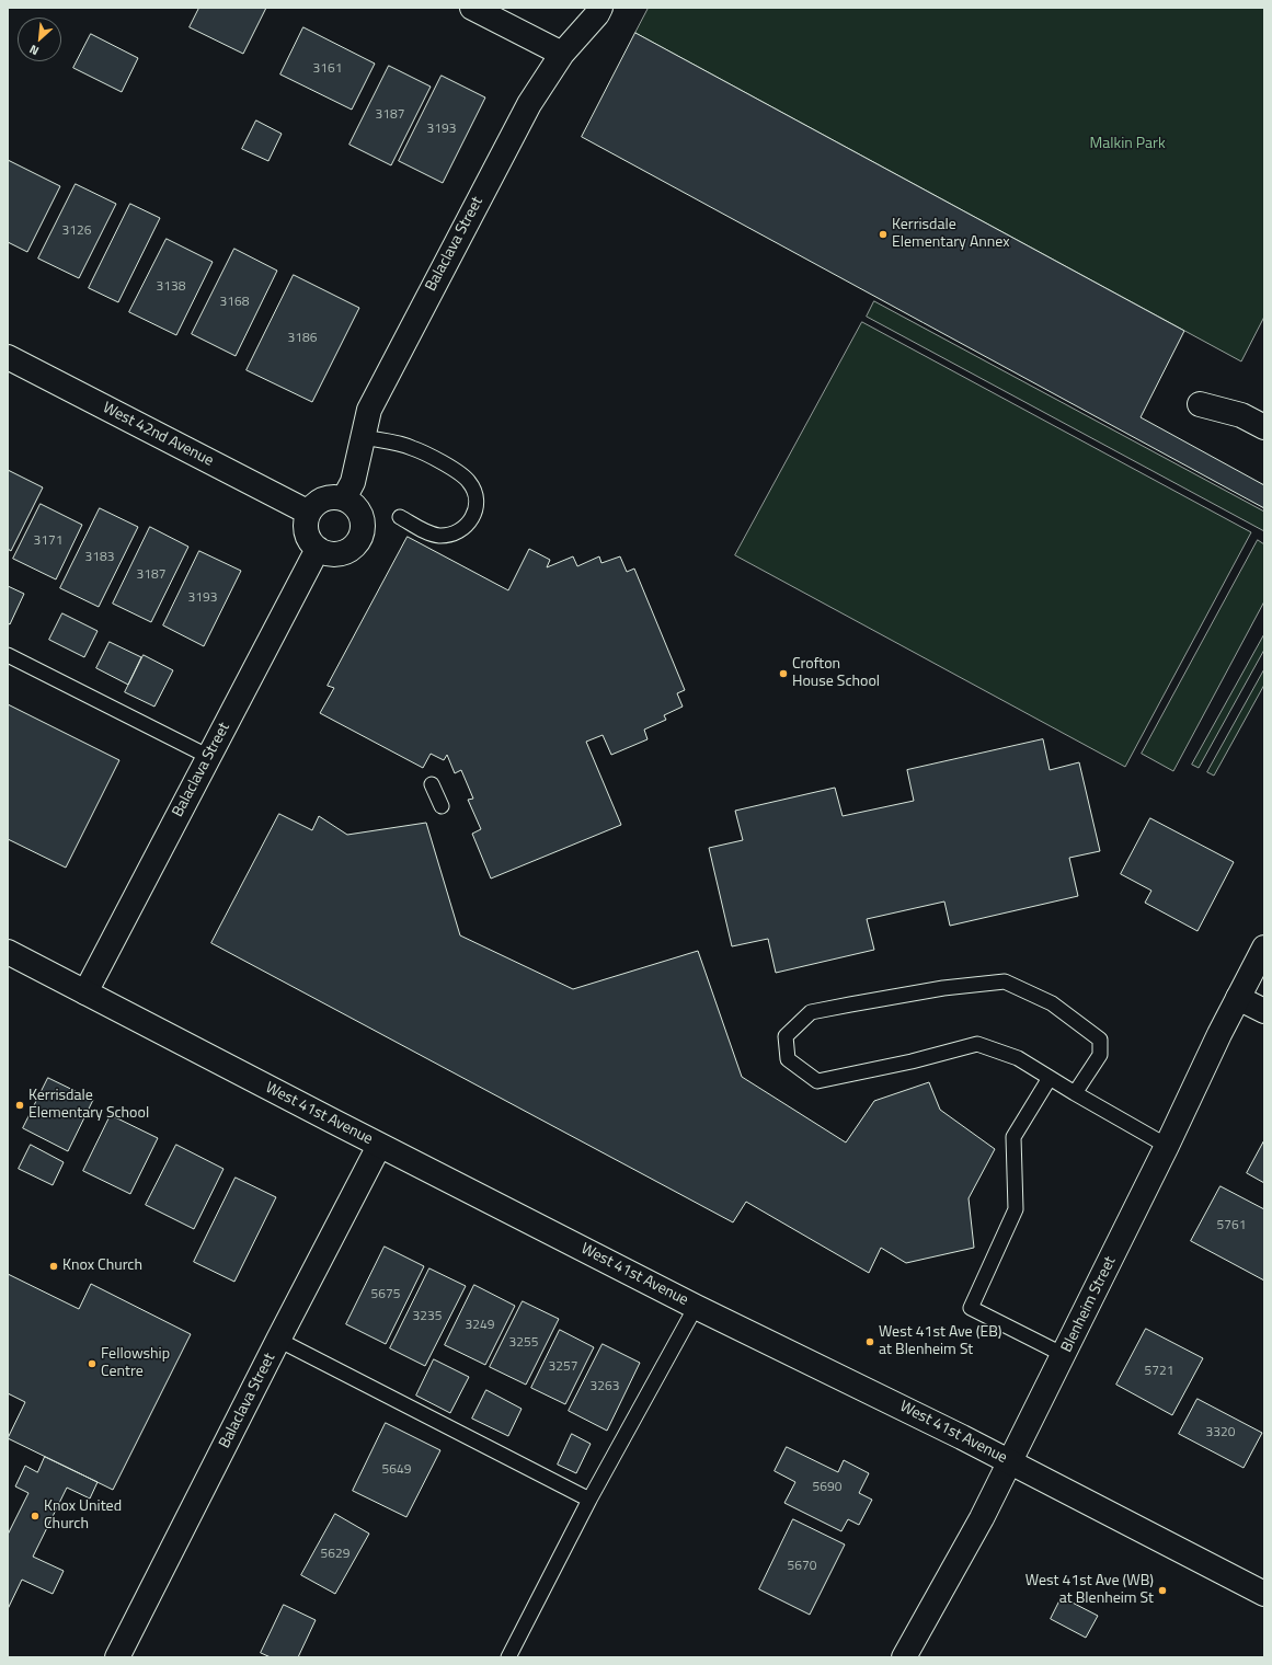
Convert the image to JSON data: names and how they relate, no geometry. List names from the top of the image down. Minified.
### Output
{"streets":{"street":["Balaclava Street","West 42nd Avenue","West 41st Avenue","Blenheim Street"]},"crossings":[["Balaclava Street","West 42nd Avenue"],["Balaclava Street","West 41st Avenue"],["West 41st Avenue","Blenheim Street"]],"parks":["Malkin Park"],"places":["Kerrisdale Elementary Annex","Crofton House School","Kerrisdale Elementary School","Knox Church","West 41st Ave (EB) at Blenheim St","Fellowship Centre","Knox United Church","West 41st Ave (WB) at Blenheim St"],"house_numbers":["3161","3187","3193","3126","3138","3168","3186","3171","3183","3187","3193","5761","5675","3235","3249","3255","3257","5721","3263","3320","5649","5690","5629","5670"],"north":"bottom left"}
